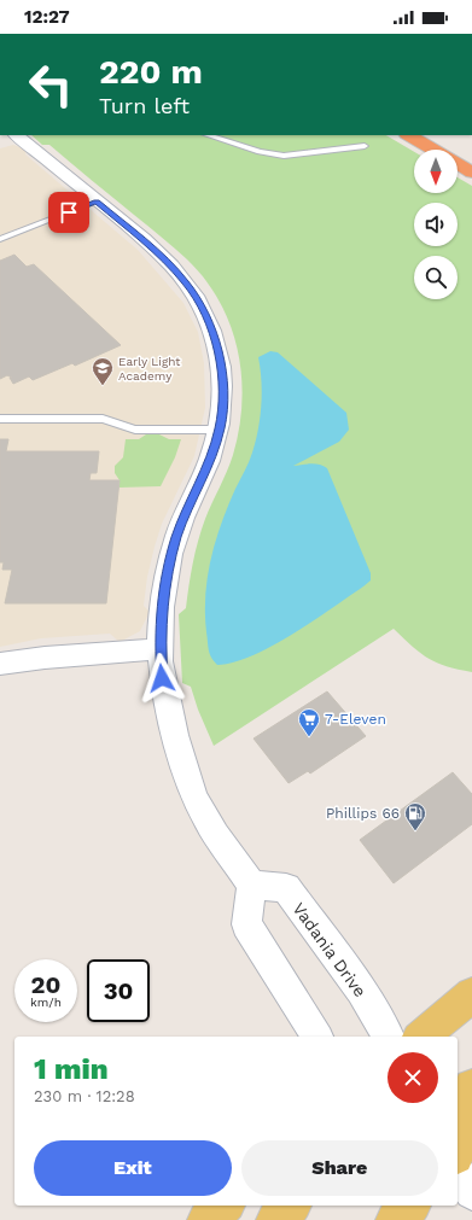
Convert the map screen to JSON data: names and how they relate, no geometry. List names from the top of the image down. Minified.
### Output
{"streets":{"street":["Vadania Drive"]},"places":{"school or university":["Early Light Academy"],"supermarket":["7-Eleven"],"fuel station":["Phillips 66"]},"north":"bottom","page":{"status":"12:27","turn":["220 m","Turn left"],"speed":"20 km/h","limit":"30","heading":["1 min","230 m · 12:28"],"buttons":["Exit","Share"]}}
